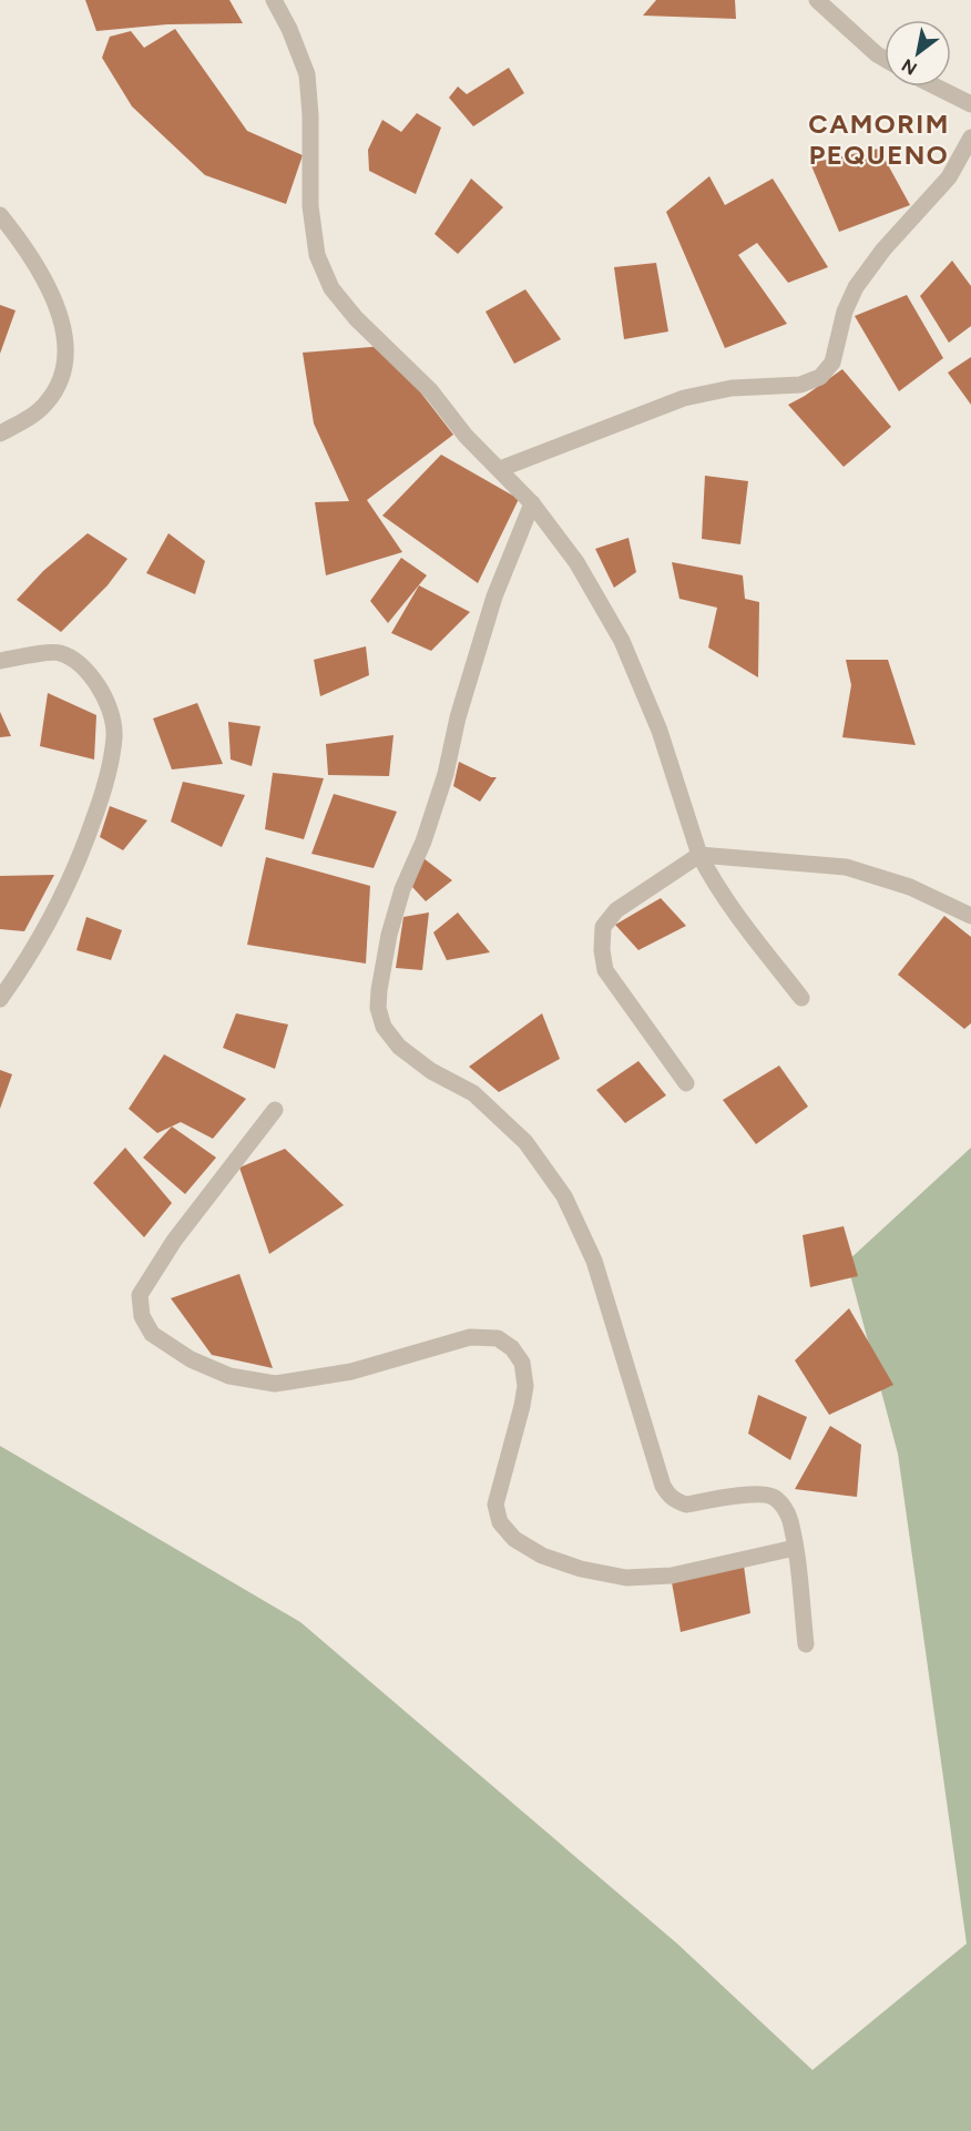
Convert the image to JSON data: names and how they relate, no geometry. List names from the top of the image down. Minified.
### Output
{"districts":["CAMORIM PEQUENO"],"north":"bottom left"}
